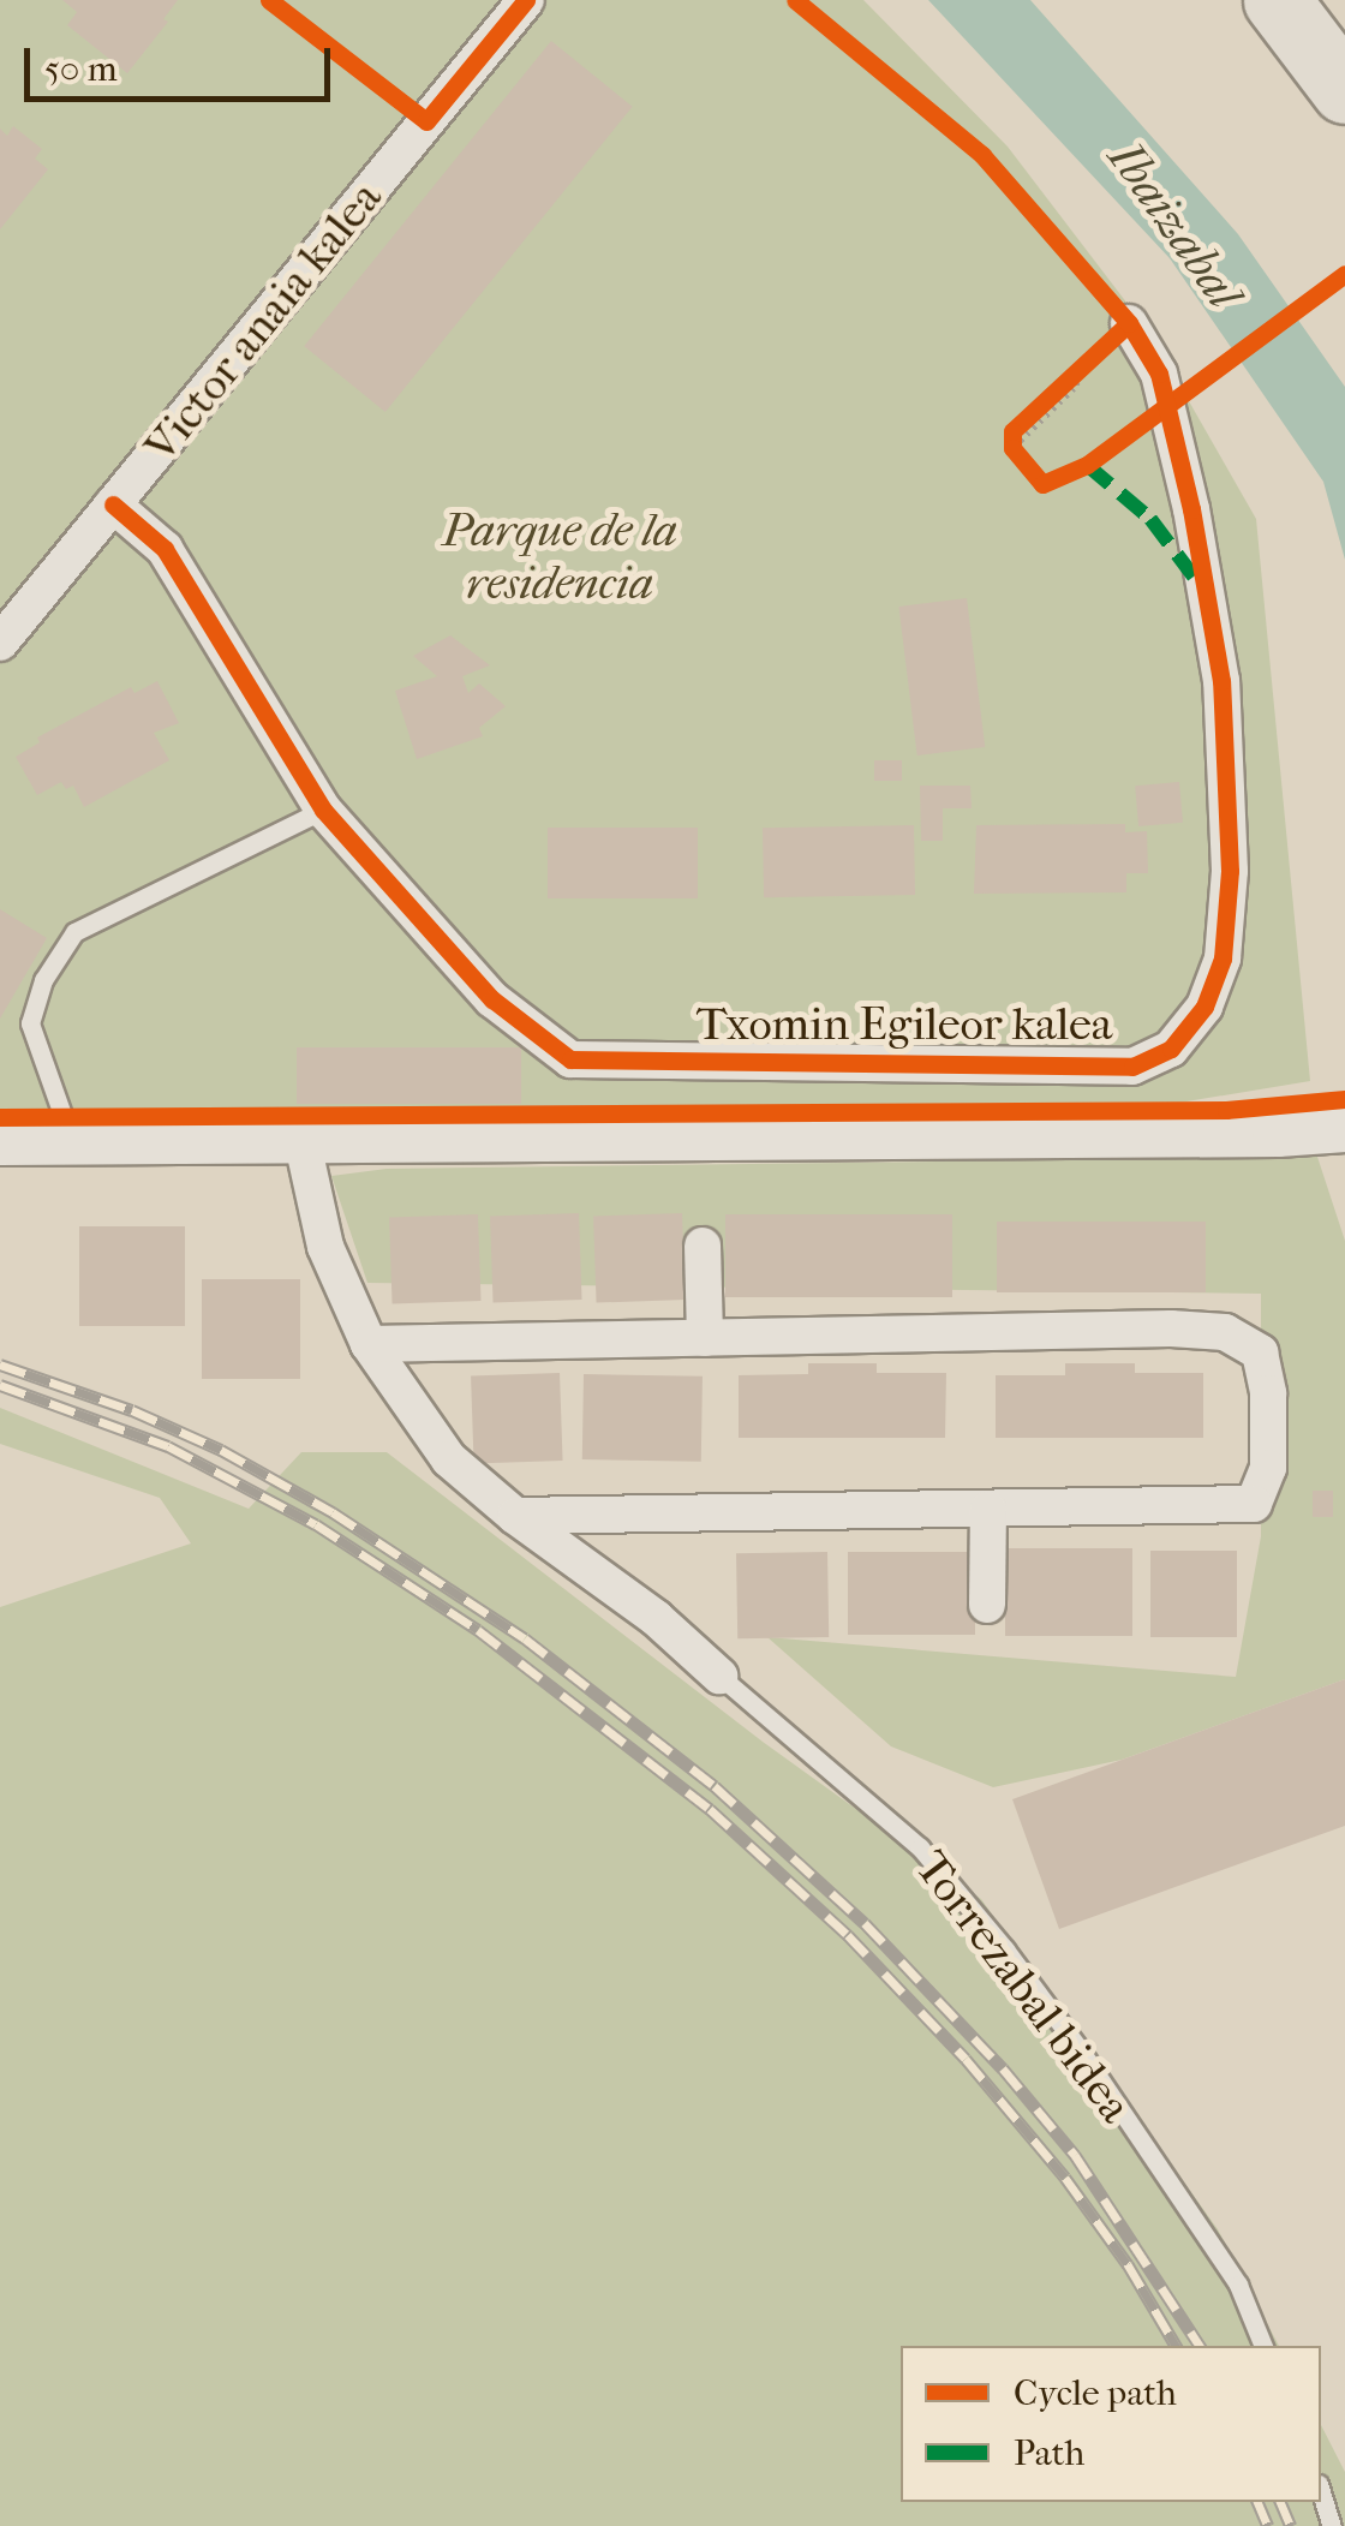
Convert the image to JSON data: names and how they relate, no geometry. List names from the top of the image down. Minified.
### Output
{"streets":{"street":["Victor anaia kalea","Txomin Egileor kalea"],"lane":["Torrezabal bidea"]},"crossings":[["Victor anaia kalea","Txomin Egileor kalea"]],"water":["Ibaizabal"],"parks":["Parque de la residencia"],"legend":["Cycle path","Path"],"scale_bar":"50 m"}
